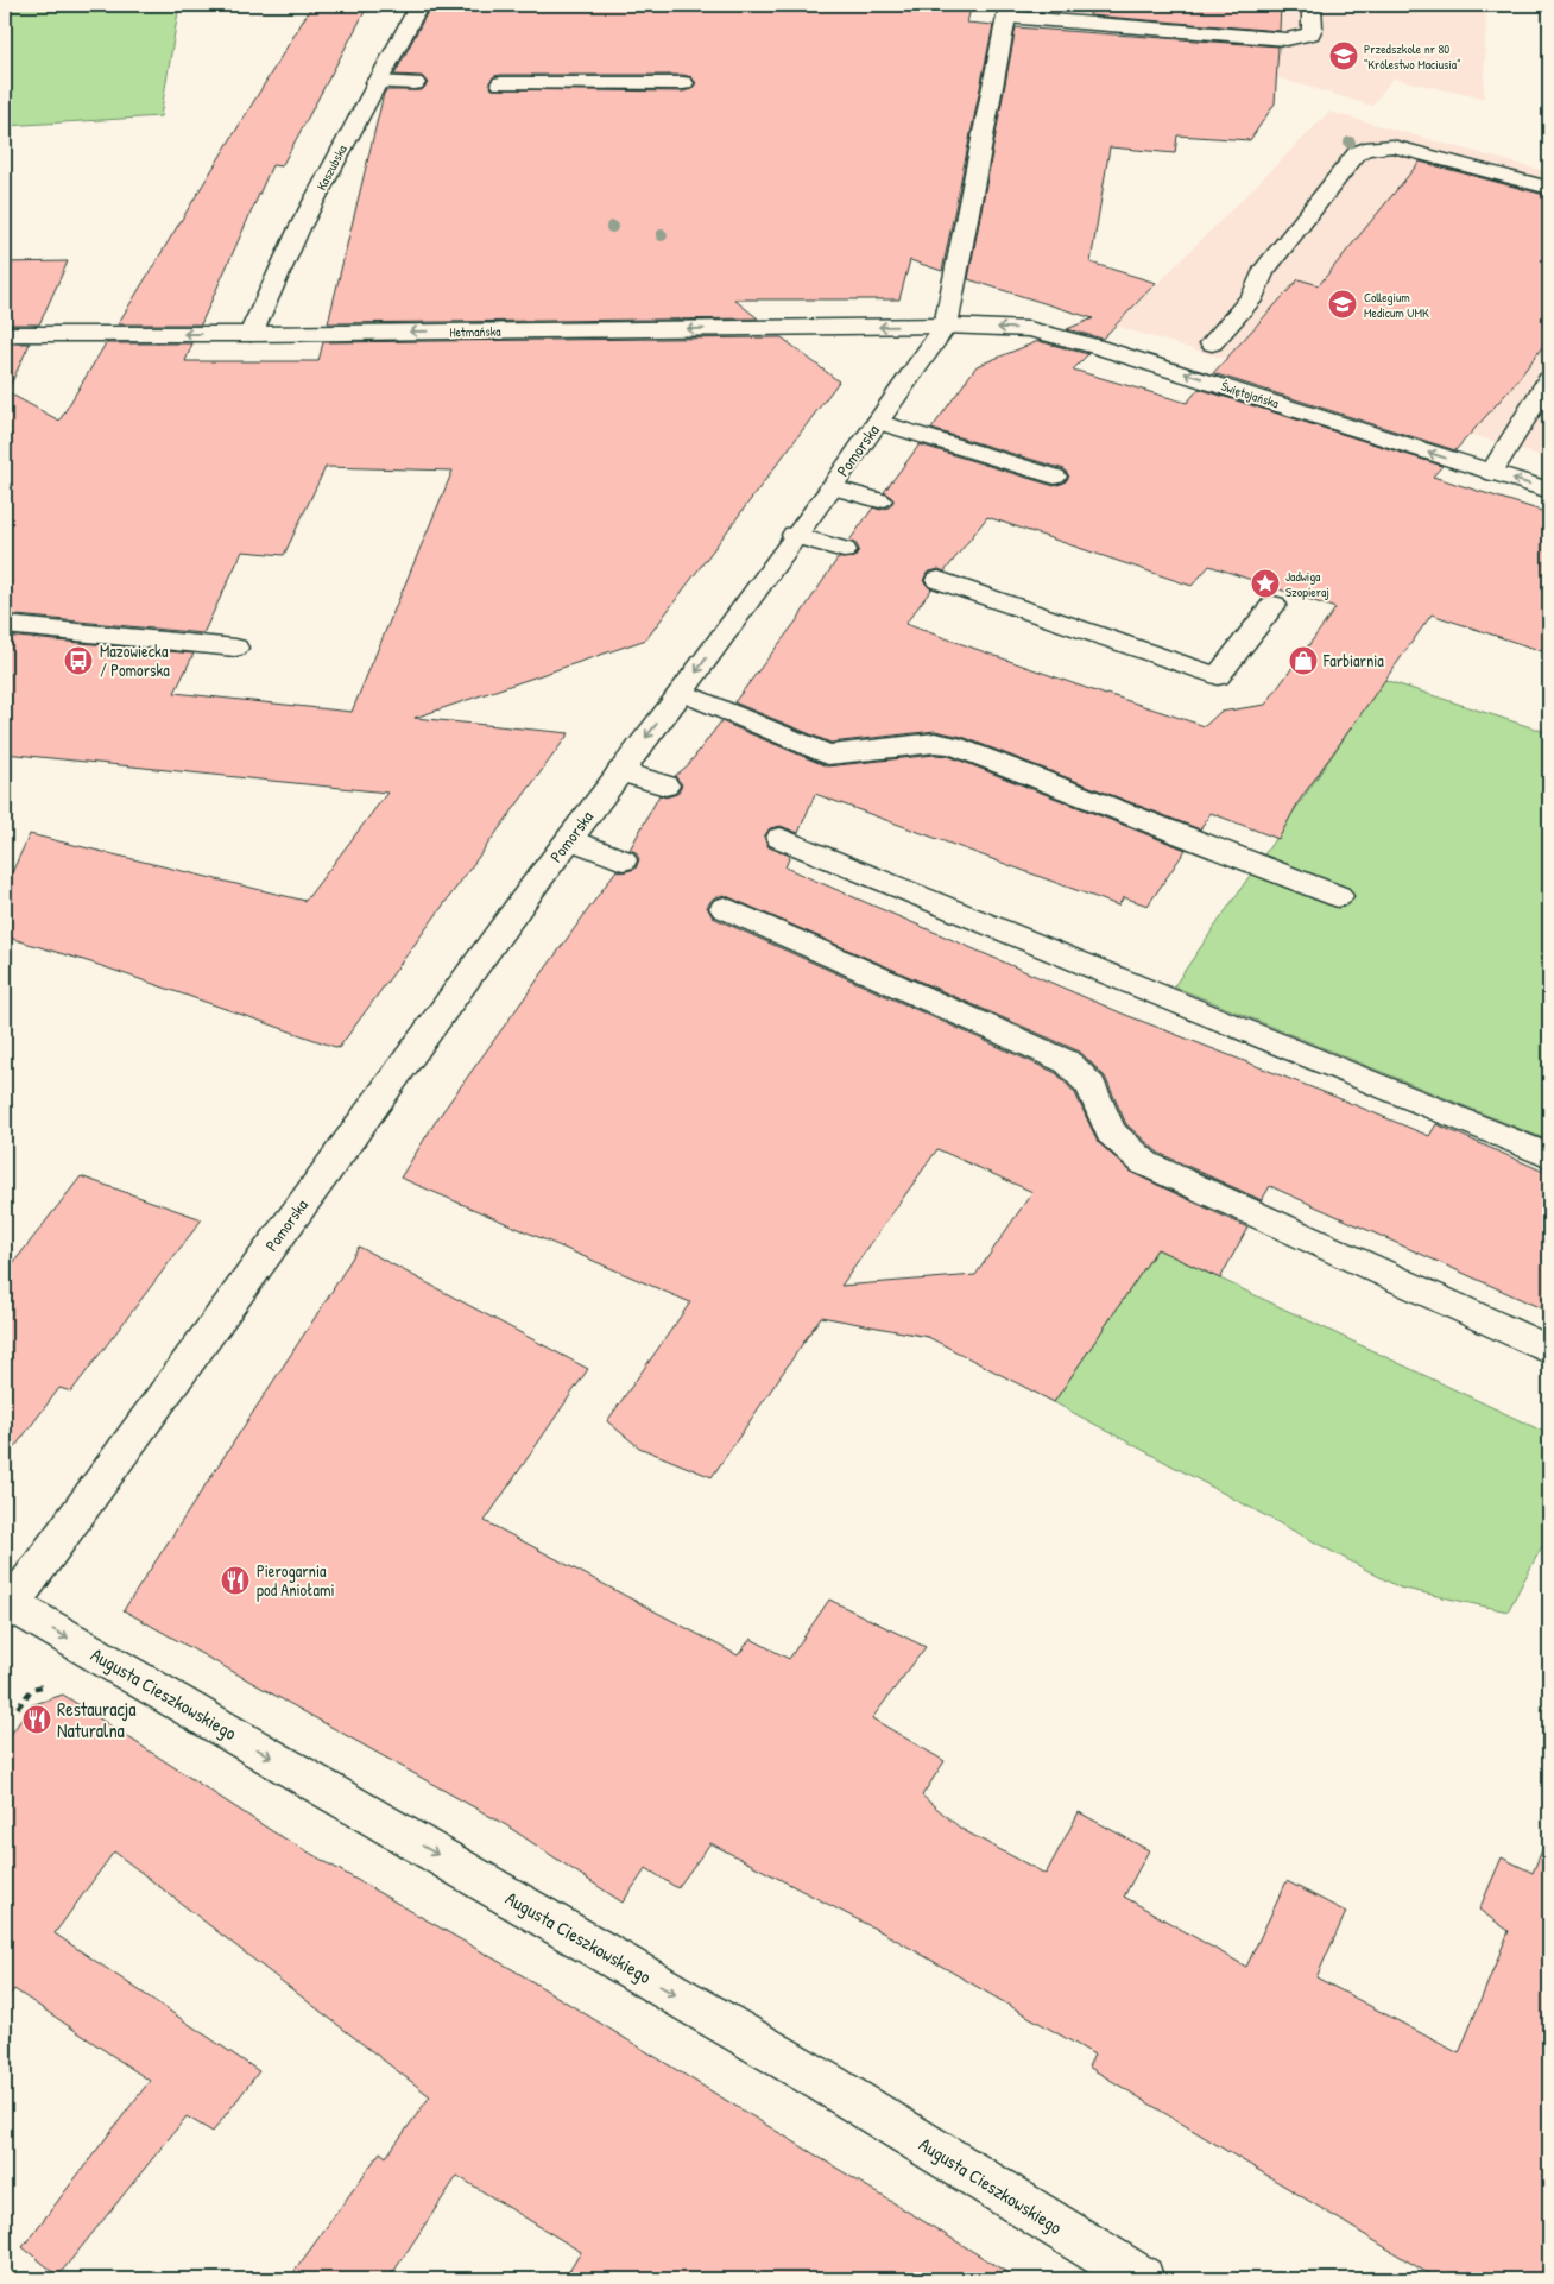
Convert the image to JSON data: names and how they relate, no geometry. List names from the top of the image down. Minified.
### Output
{"streets":{"street":["Kaszubska","Hetmańska","Świętojańska","Pomorska","Augusta Cieszkowskiego"]},"crossings":[["Kaszubska","Hetmańska"],["Hetmańska","Świętojańska"],["Hetmańska","Pomorska"],["Świętojańska","Pomorska"],["Pomorska","Augusta Cieszkowskiego"]],"one_way":["Świętojańska","Augusta Cieszkowskiego"],"places":{"school or university":["Przedszkole nr 80 \"Królestwo Maciusia\"","Collegium Medicum UMK"],"place":["Jadwiga Szopieraj"],"bus stop":["Mazowiecka / Pomorska"],"shop":["Farbiarnia"],"restaurant":["Pierogarnia pod Aniołami","Restauracja Naturalna"]}}
